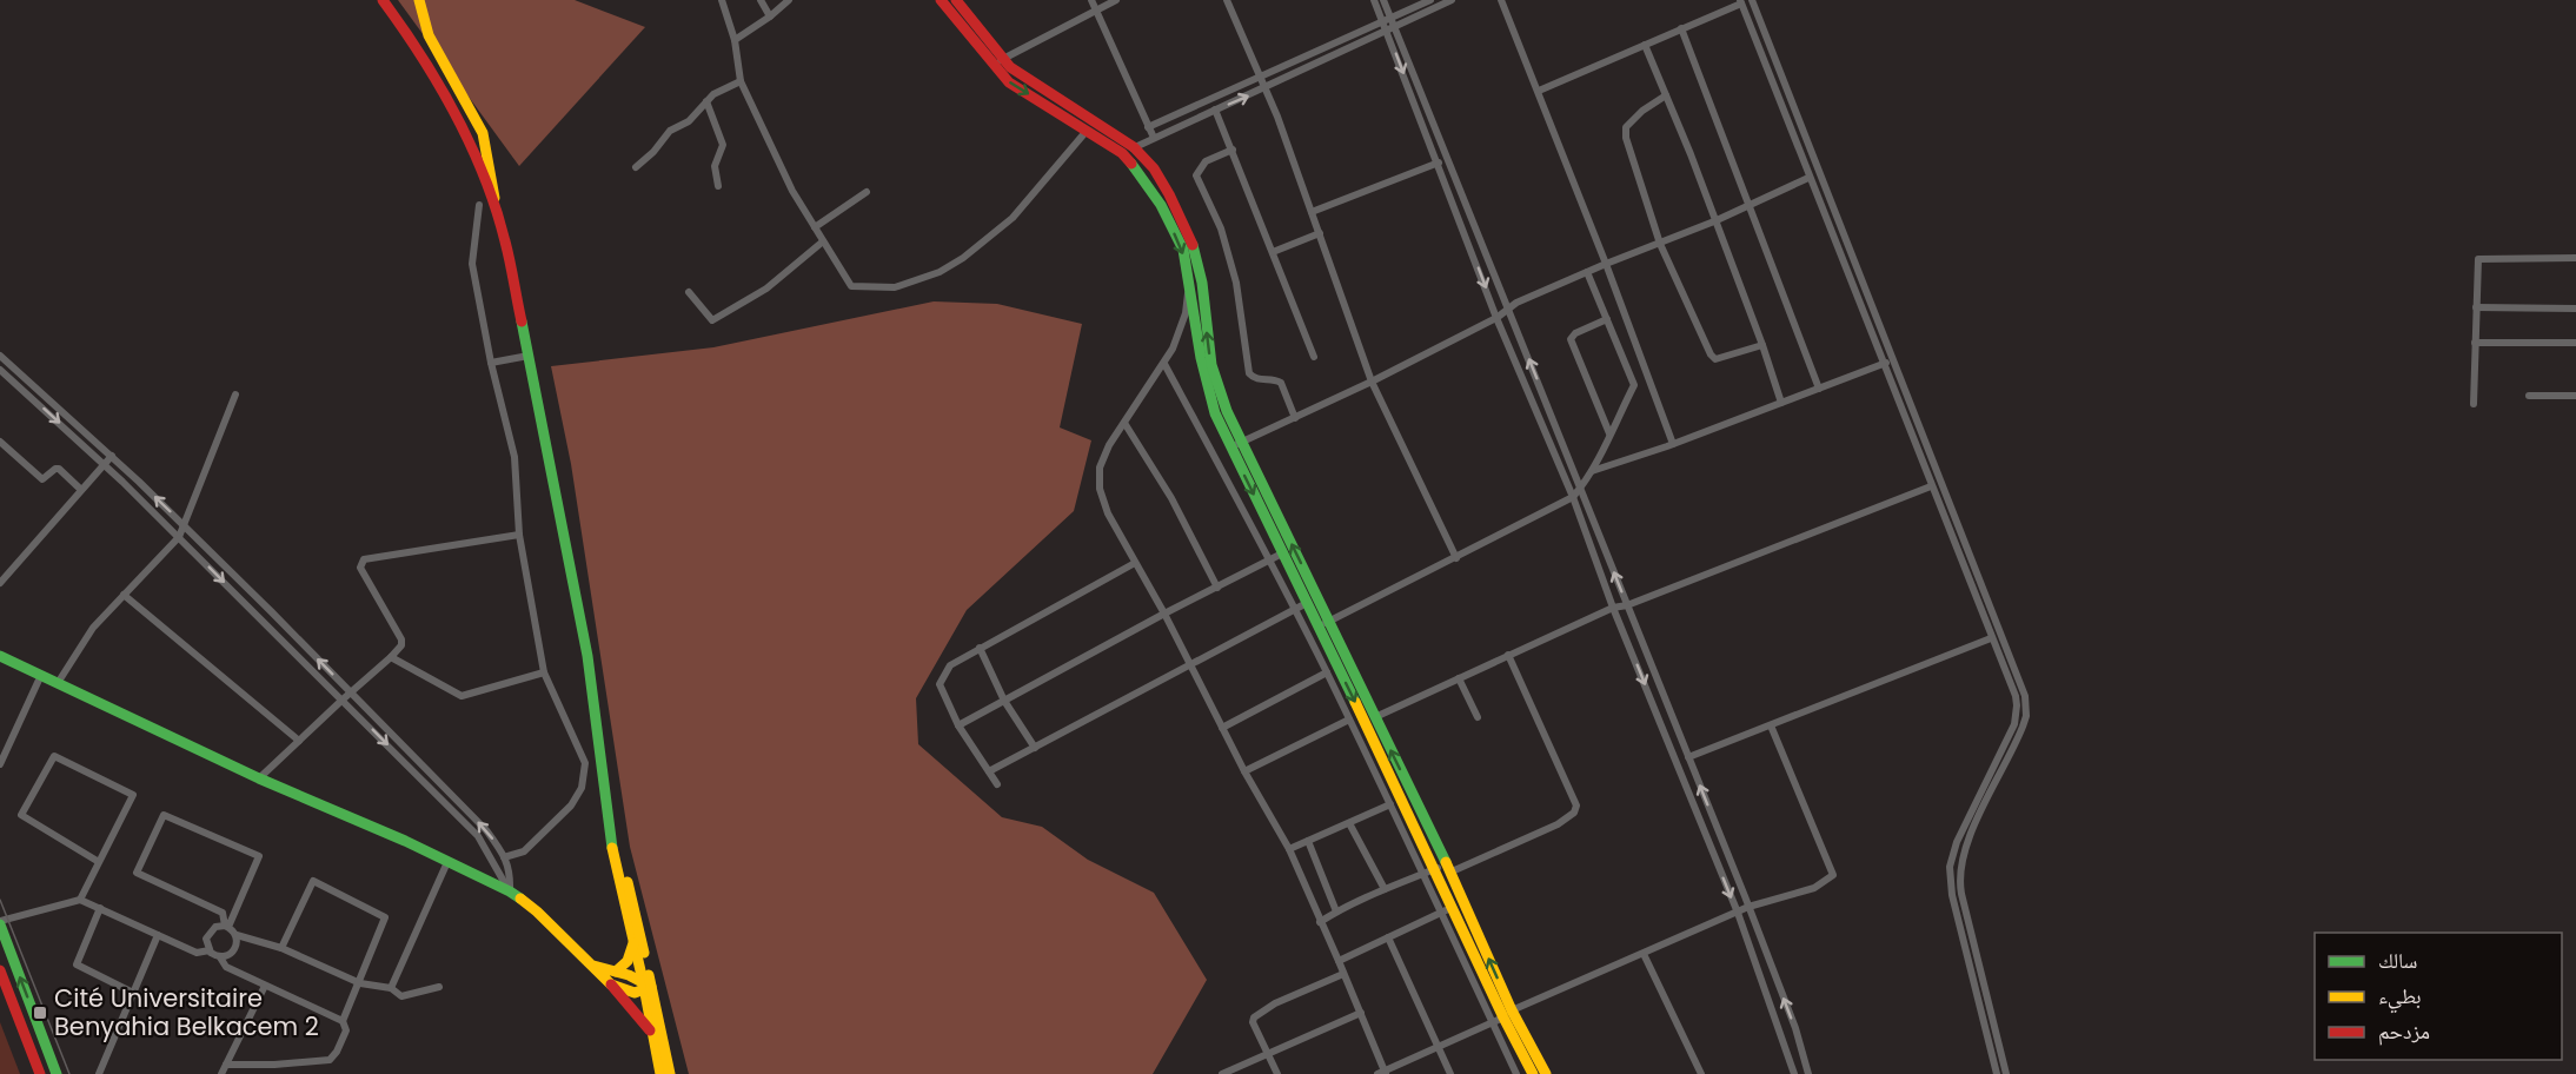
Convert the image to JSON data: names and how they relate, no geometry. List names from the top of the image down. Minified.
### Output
{"places":{"transit":["Cité Universitaire Benyahia Belkacem 2"]},"legend":["سالك","بطيء","مزدحم"]}
